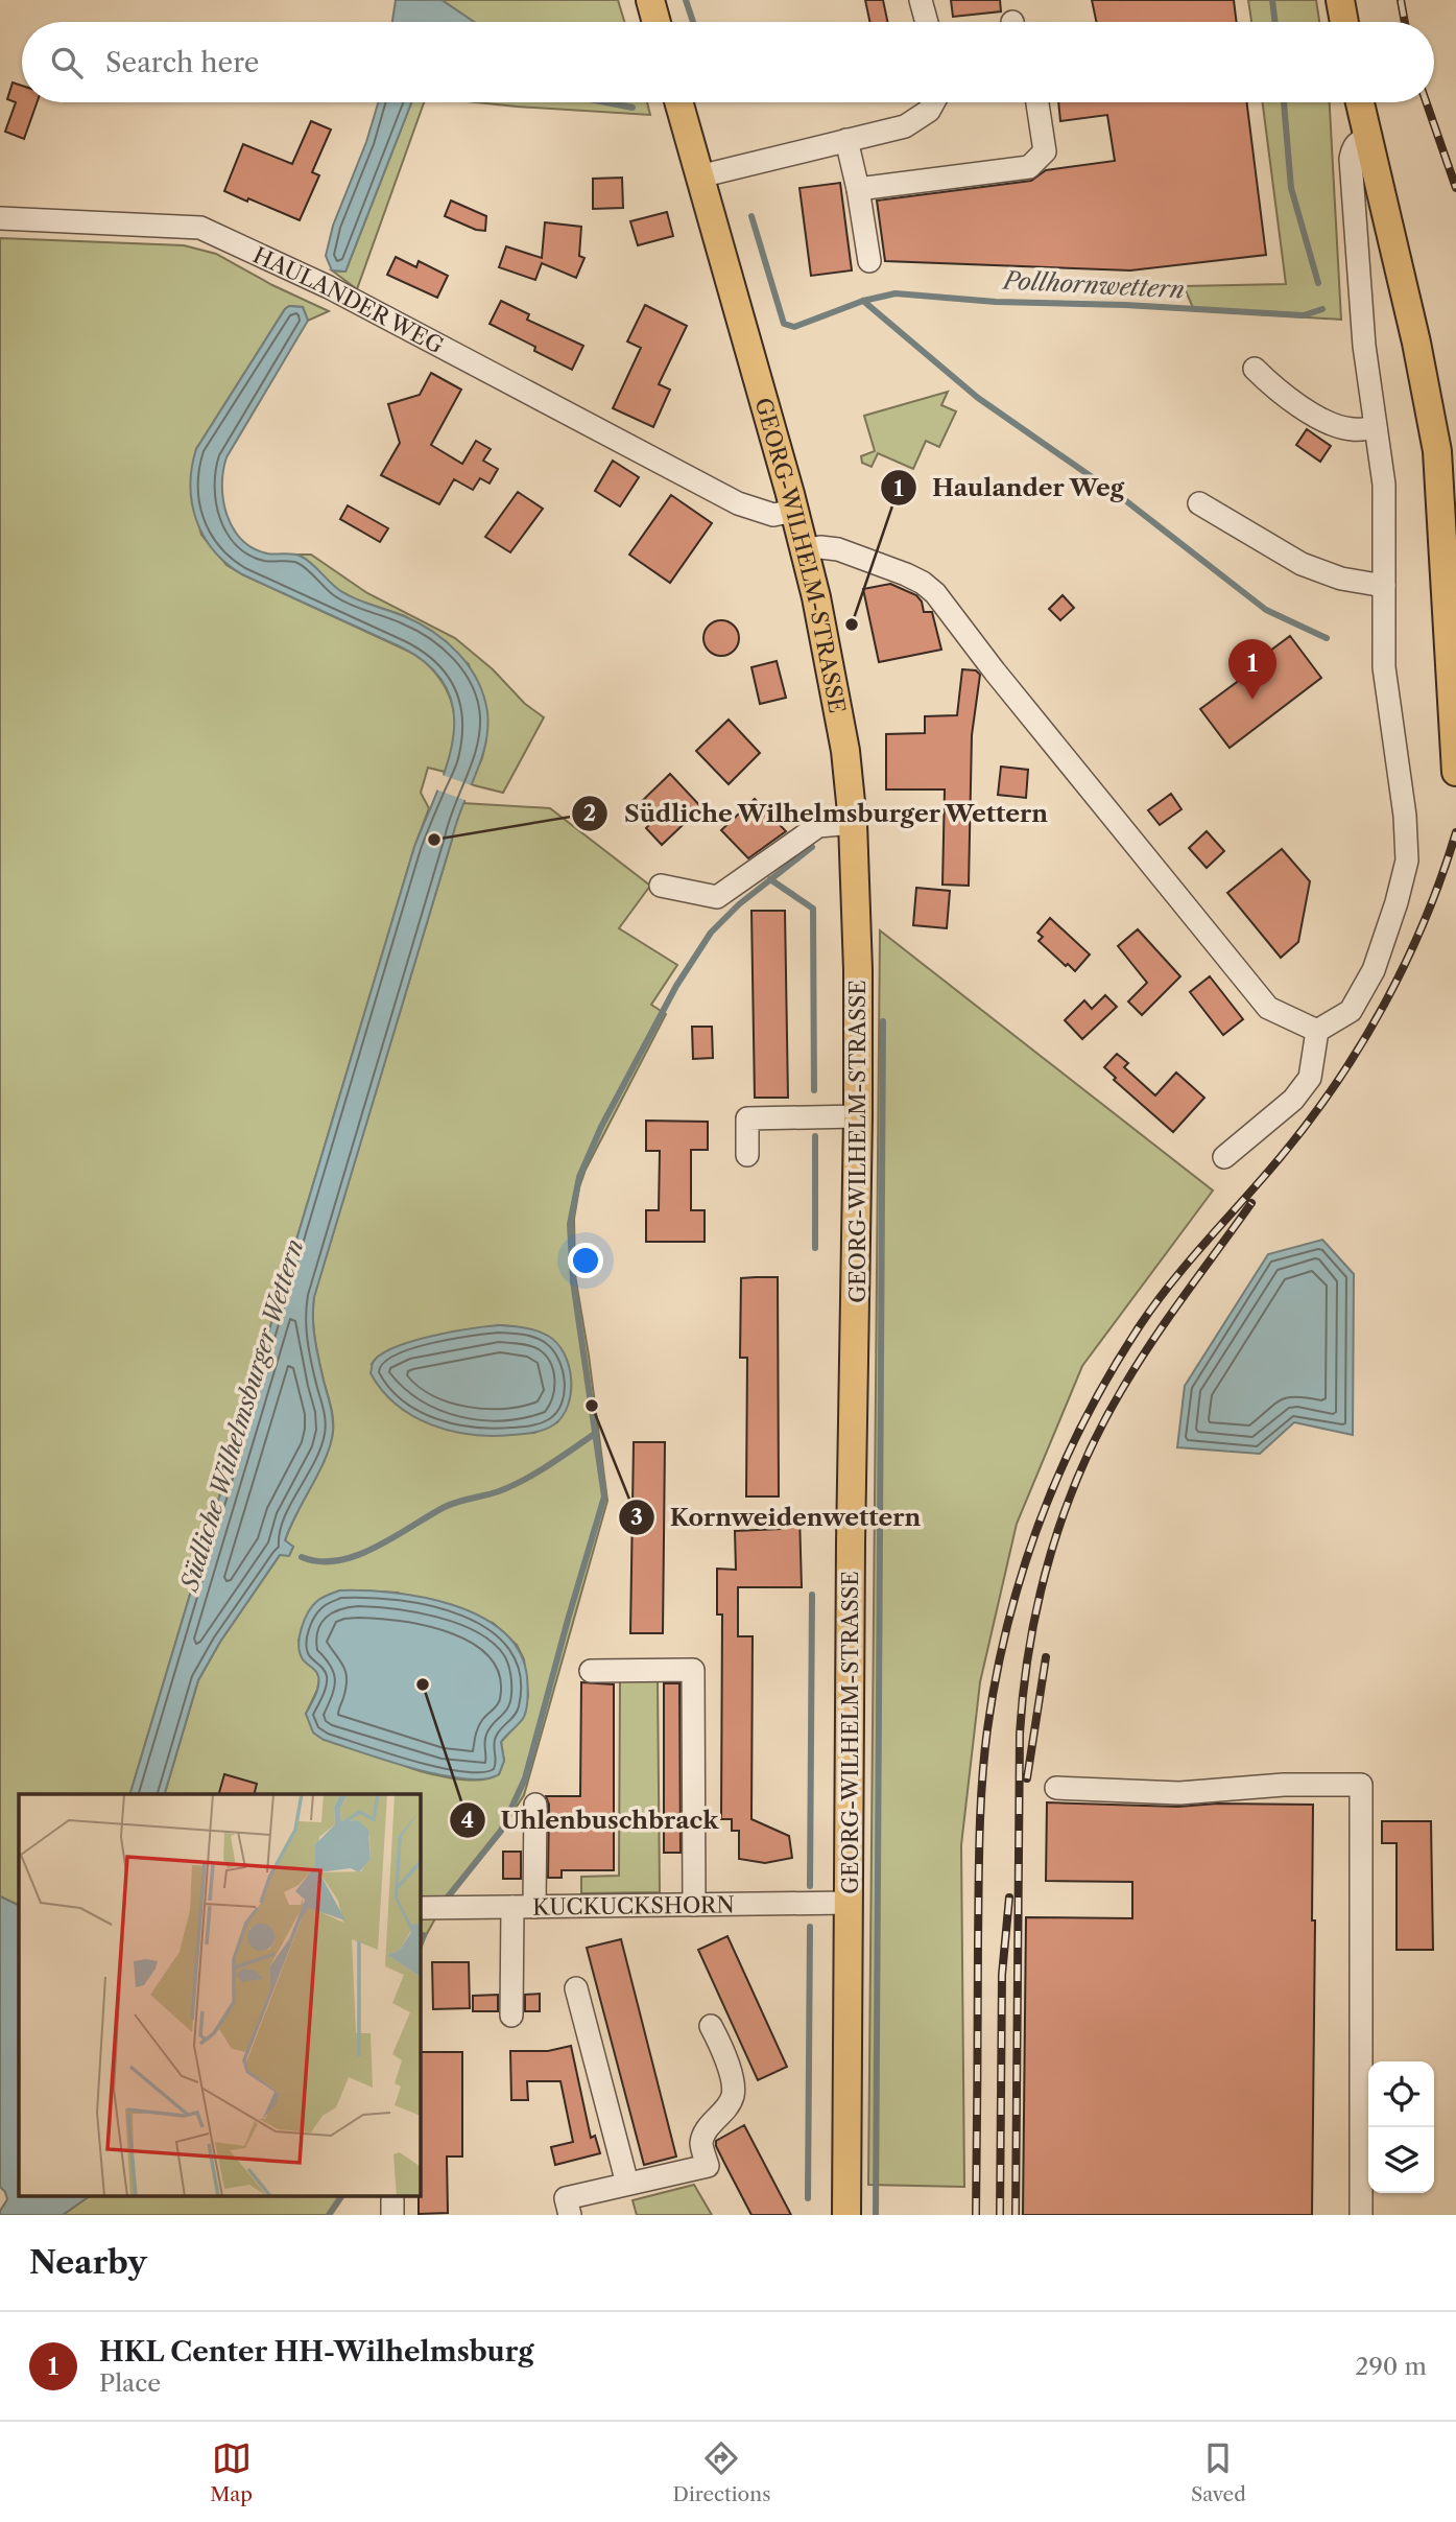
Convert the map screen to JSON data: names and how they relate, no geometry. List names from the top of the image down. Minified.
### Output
{"streets":{"main road":["GEORG-WILHELM-STRASSE"],"street":["HAULANDER WEG","KUCKUCKSHORN"]},"crossings":[["HAULANDER WEG","GEORG-WILHELM-STRASSE"],["GEORG-WILHELM-STRASSE","KUCKUCKSHORN"]],"water":["Pollhornwettern","Südliche Wilhelmsburger Wettern"],"places":["Haulander Weg","Südliche Wilhelmsburger Wettern","Kornweidenwettern","Uhlenbuschbrack"],"page":{"search":"Search here","pins":"1","heading":"Nearby","list":[{"mark":"1","name":"HKL Center HH-Wilhelmsburg","note":"Place","value":"290 m"}],"nav":["Map","Directions","Saved"]}}
